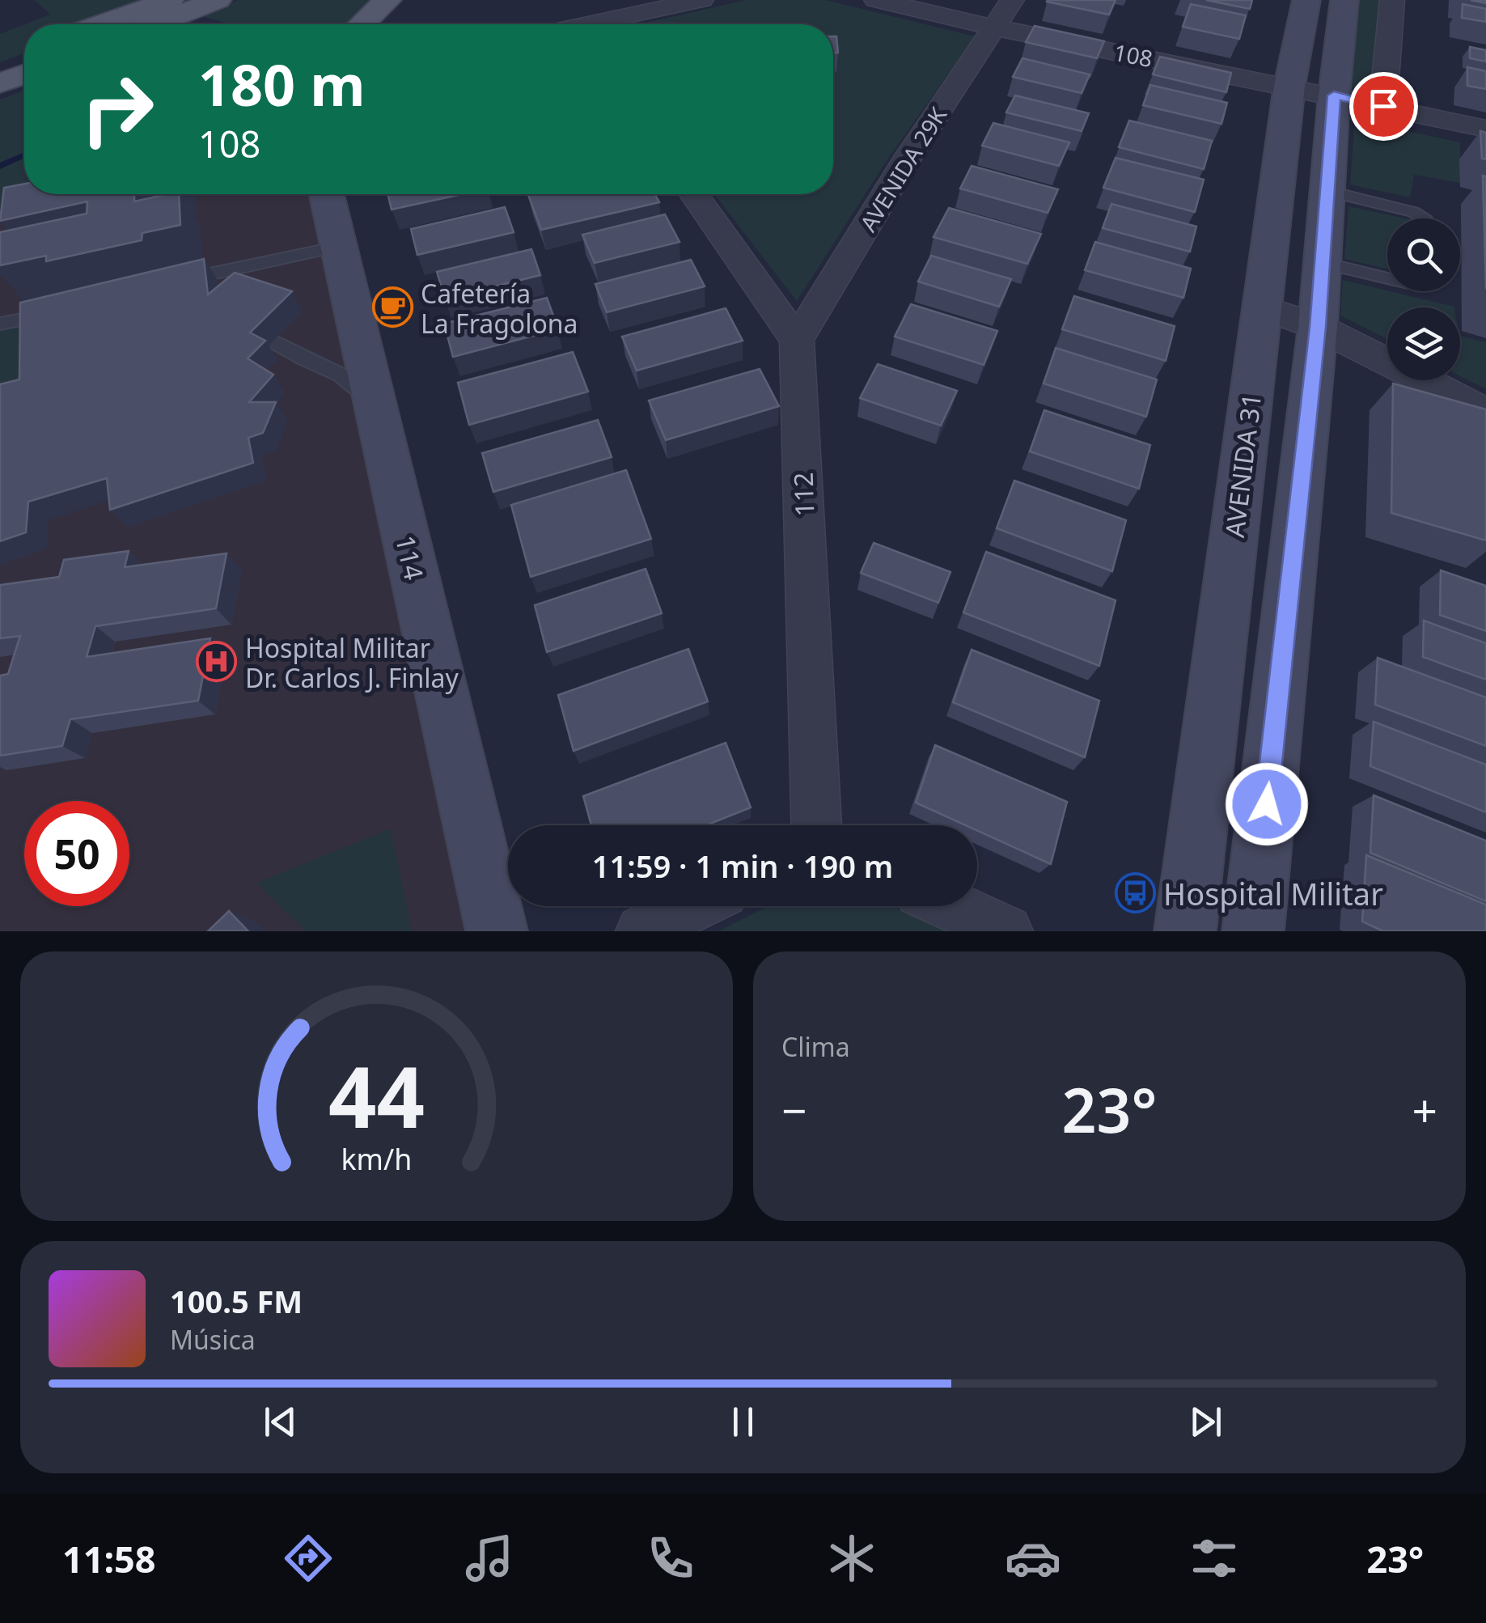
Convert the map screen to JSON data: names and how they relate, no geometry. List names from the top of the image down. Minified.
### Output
{"streets":{"main road":["AVENIDA 31","114"],"street":["108","AVENIDA 29K","112"]},"crossings":[["108","AVENIDA 29K"],["108","AVENIDA 31"],["AVENIDA 29K","112"]],"places":{"cafe":["Cafetería La Fragolona"],"hospital":["Hospital Militar Dr. Carlos J. Finlay"],"bus stop":["Hospital Militar"]},"page":{"turn":["180 m","108"],"limit":"50","trip":"11:59 · 1 min · 190 m","tile":"Clima","heat":["−","23°","+"],"song":["100.5 FM","Música"],"tabs":["11:58","23°"],"gauge":["44","km/h"]}}
